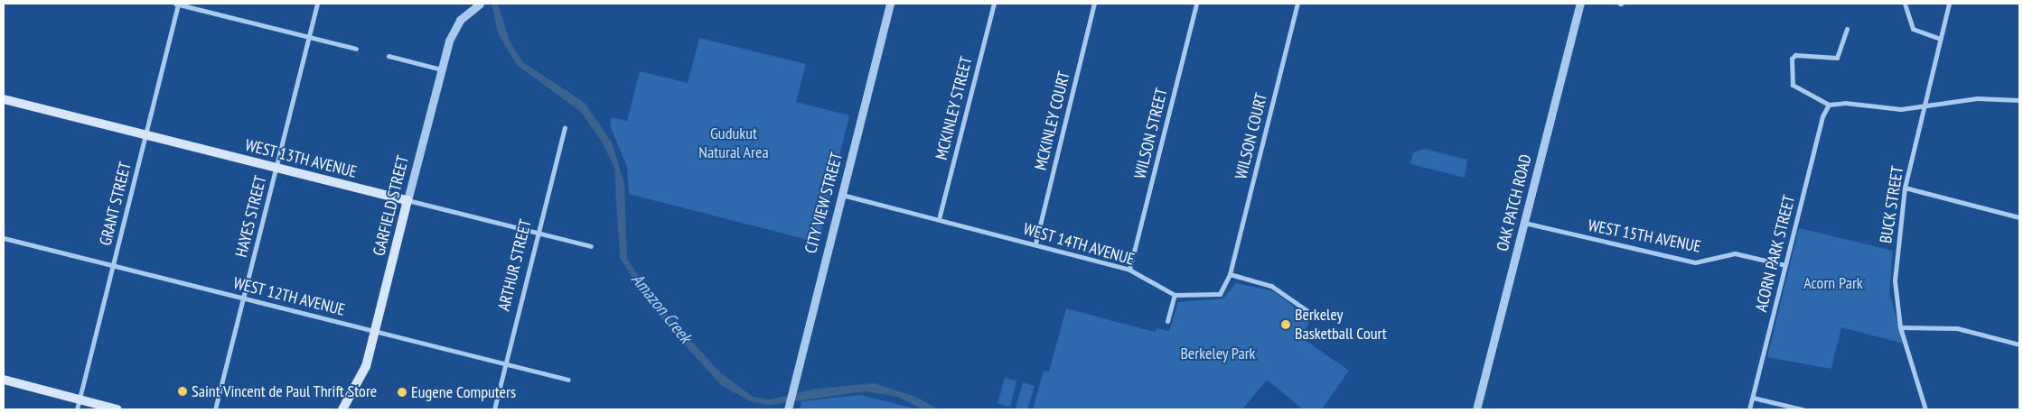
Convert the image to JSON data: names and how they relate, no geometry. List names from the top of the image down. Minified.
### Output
{"streets":{"main road":["WEST 13TH AVENUE","GARFIELD STREET"],"street":["MCKINLEY STREET","MCKINLEY COURT","WILSON STREET","WILSON COURT","CITY VIEW STREET","OAK PATCH ROAD","GRANT STREET","BUCK STREET","HAYES STREET","WEST 15TH AVENUE","WEST 14TH AVENUE","ACORN PARK STREET","ARTHUR STREET","WEST 12TH AVENUE"]},"crossings":[["MCKINLEY STREET","WEST 14TH AVENUE"],["MCKINLEY COURT","WEST 14TH AVENUE"],["WILSON STREET","WEST 14TH AVENUE"],["WEST 13TH AVENUE","GRANT STREET"],["WEST 13TH AVENUE","GARFIELD STREET"],["WEST 13TH AVENUE","HAYES STREET"],["WEST 13TH AVENUE","ARTHUR STREET"],["CITY VIEW STREET","WEST 14TH AVENUE"],["OAK PATCH ROAD","WEST 15TH AVENUE"],["GRANT STREET","WEST 12TH AVENUE"],["GARFIELD STREET","WEST 12TH AVENUE"],["HAYES STREET","WEST 12TH AVENUE"],["WEST 15TH AVENUE","ACORN PARK STREET"],["ARTHUR STREET","WEST 12TH AVENUE"]],"water":["Amazon Creek"],"parks":["Gudukut Natural Area","Acorn Park","Berkeley Park"],"places":["Berkeley Basketball Court","Saint Vincent de Paul Thrift Store","Eugene Computers"]}
